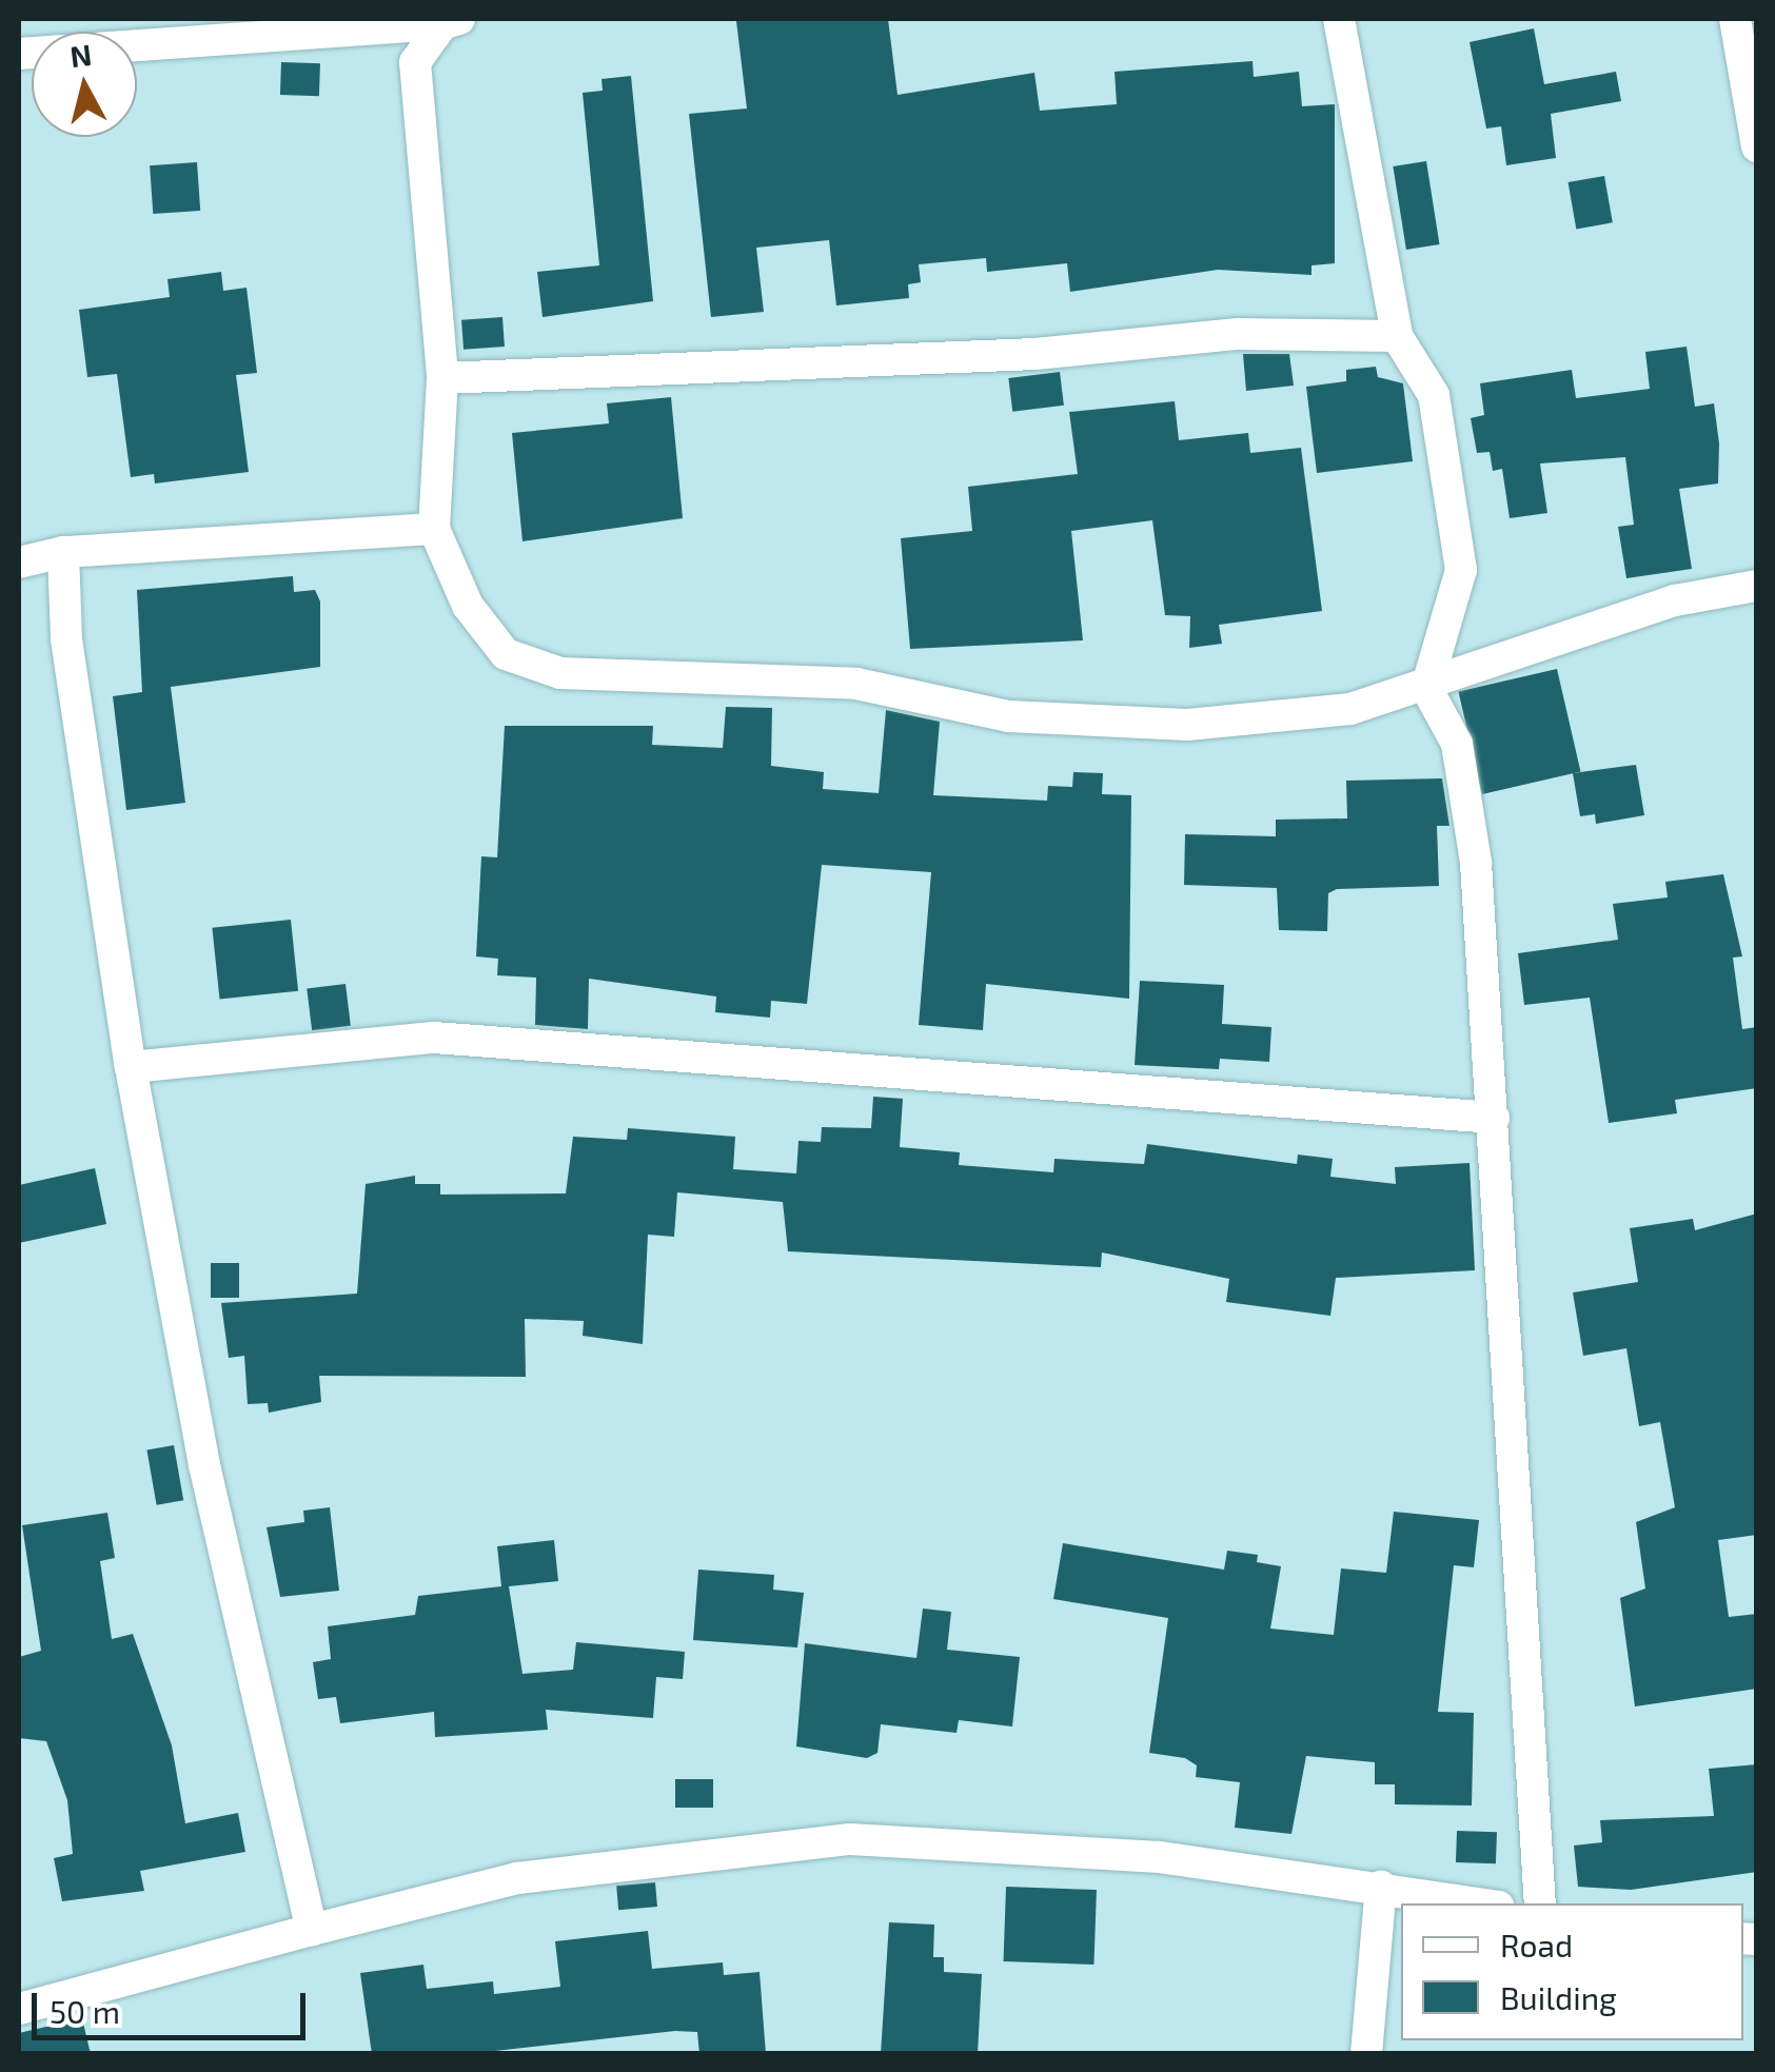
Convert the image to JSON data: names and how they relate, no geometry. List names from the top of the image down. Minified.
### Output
{"legend":["Road","Building"],"scale_bar":"50 m","north":"top"}
